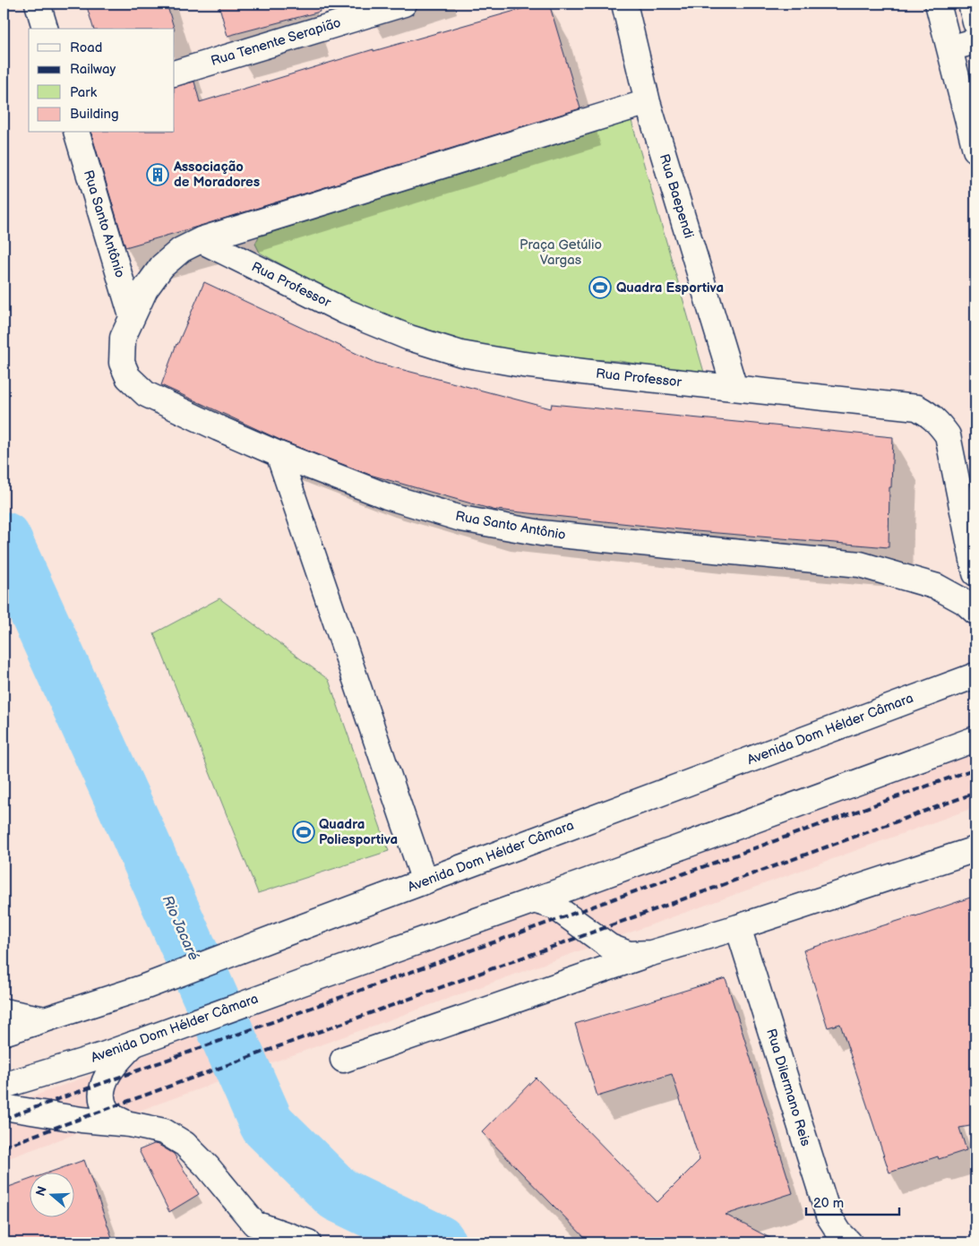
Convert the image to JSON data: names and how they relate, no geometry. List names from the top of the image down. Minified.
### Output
{"streets":{"street":["Rua Tenente Serapião","Rua Baependi","Rua Santo Antônio","Rua Professor","Avenida Dom Hélder Câmara","Rua Dilermano Reis"]},"crossings":[["Rua Baependi","Rua Professor"],["Rua Santo Antônio","Rua Professor"]],"water":["Rio Jacaré"],"parks":["Praça Getúlio Vargas"],"places":{"building":["Associação de Moradores"],"sports":["Quadra Esportiva","Quadra Poliesportiva"]},"legend":["Road","Railway","Park","Building"],"scale_bar":"20 m","north":"left"}
